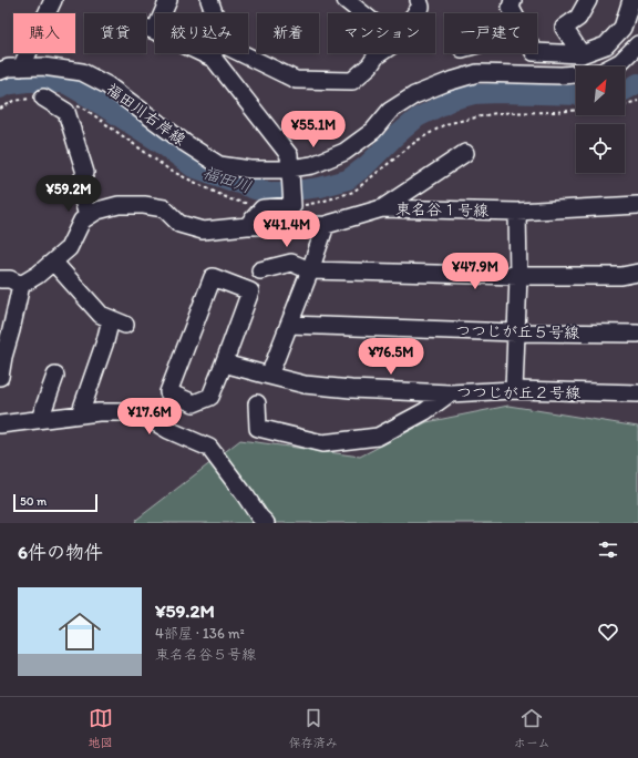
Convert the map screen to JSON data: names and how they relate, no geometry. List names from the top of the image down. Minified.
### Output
{"streets":{"street":["福田川右岸線","東名谷１号線","つつじが丘５号線","つつじが丘２号線"]},"water":["福田川"],"scale_bar":"50 m","north":"top right","page":{"chip":["購入","賃貸","絞り込み","新着","マンション","一戸建て"],"price":["¥55.1M","¥59.2M","¥41.4M","¥47.9M","¥76.5M","¥17.6M"],"scale":"50 m","heading":"6件の物件","list":[{"name":"¥59.2M","note":"4部屋 · 136 m² · 東名名谷５号線"}],"tabs":["地図","保存済み","ホーム"]}}
